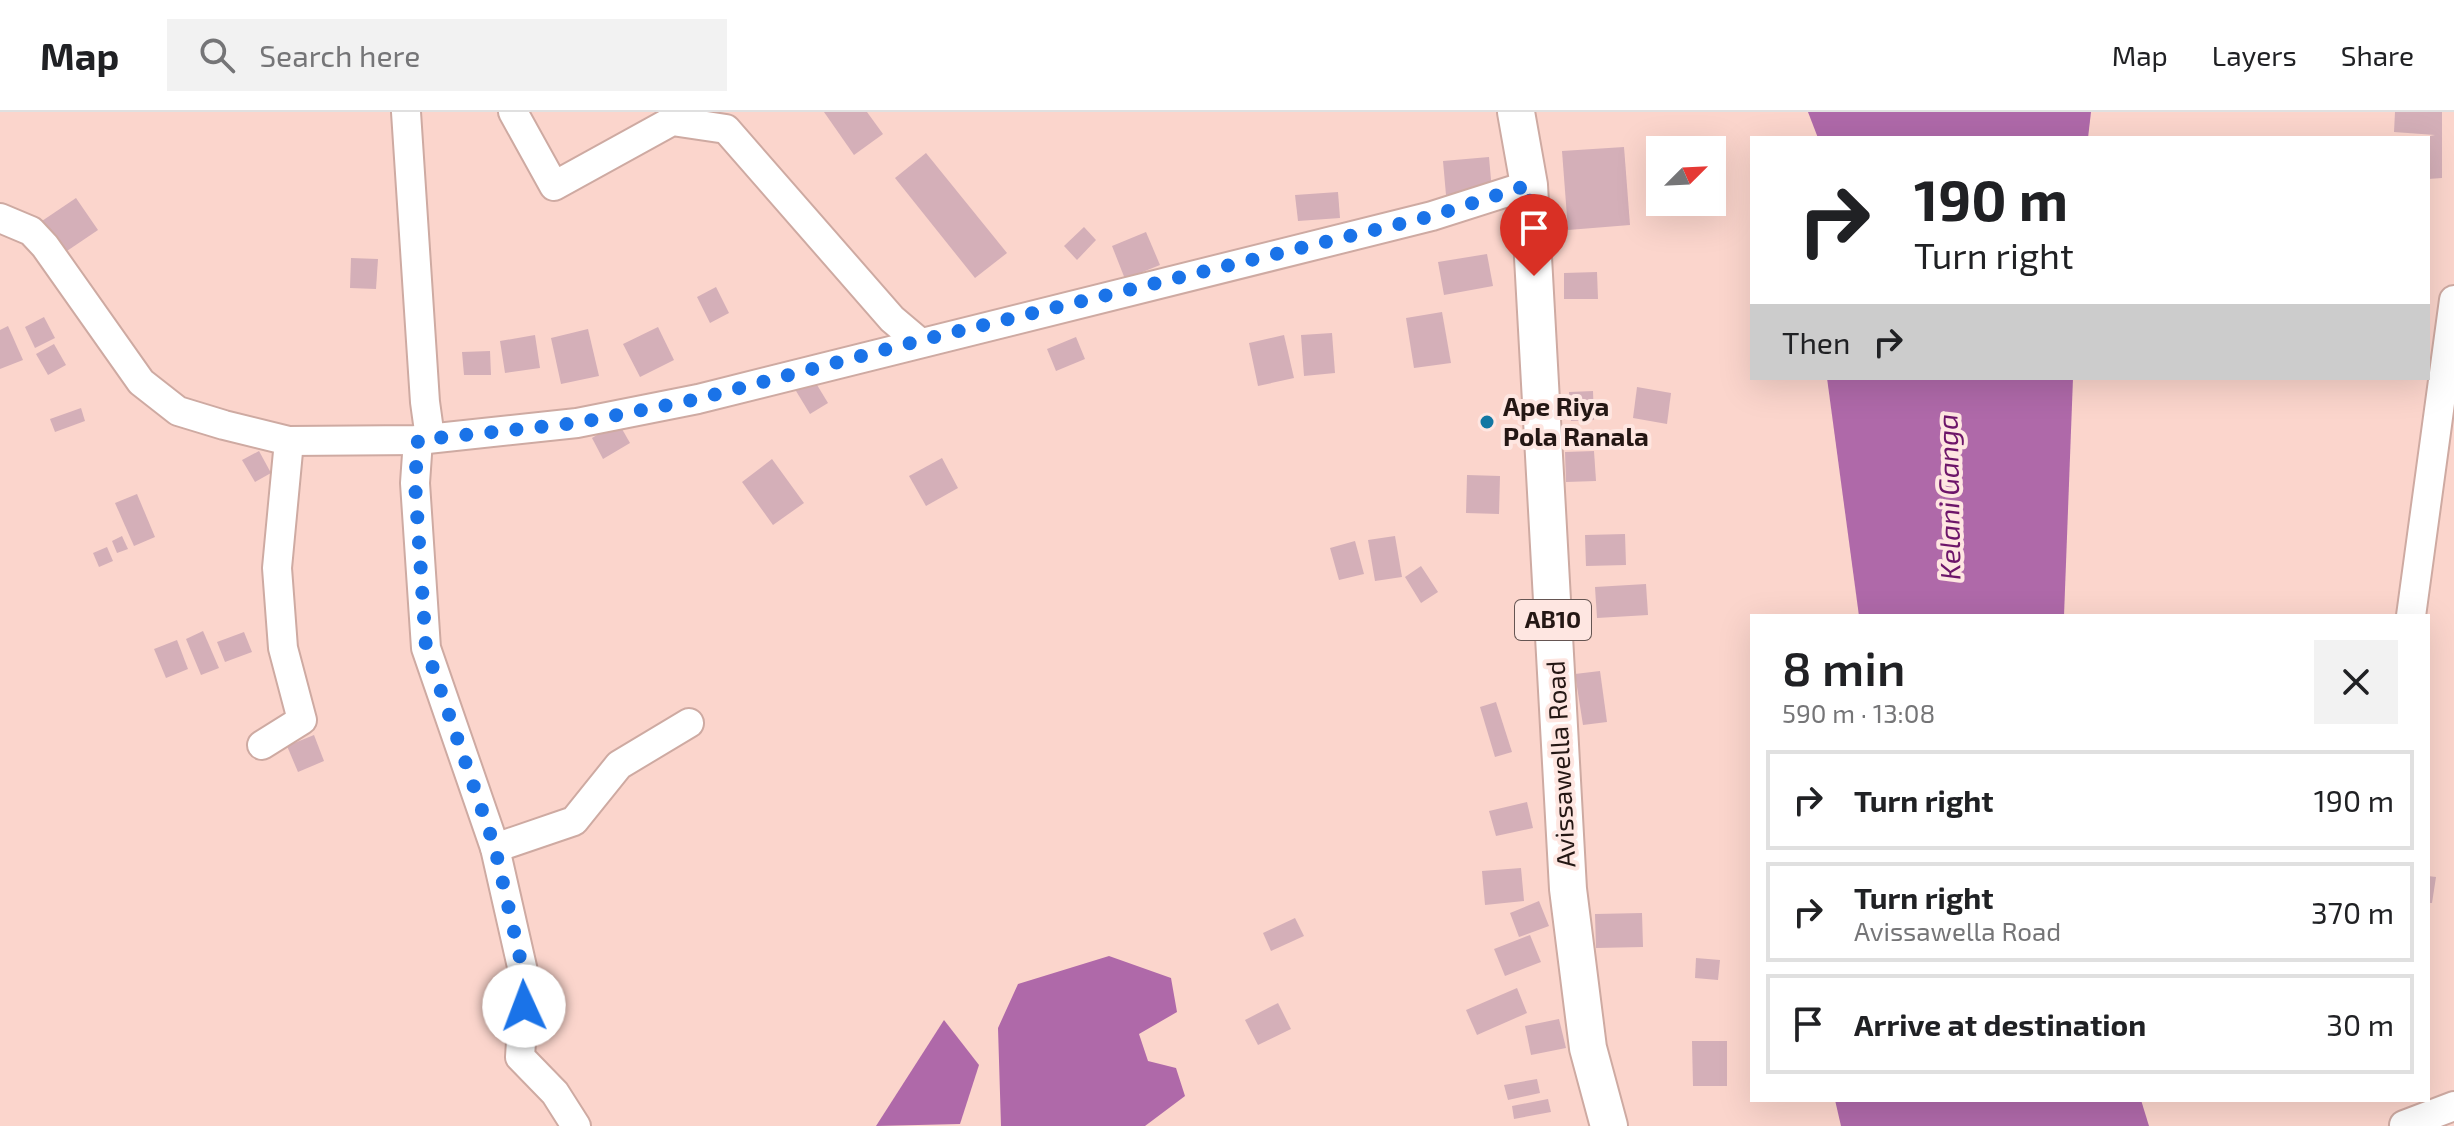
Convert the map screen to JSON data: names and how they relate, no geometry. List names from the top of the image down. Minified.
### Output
{"streets":{"main road":["AB10","Avissawella Road"]},"water":["Kelani Ganga"],"places":["Ape Riya Pola Ranala"],"north":"top right","page":{"header":"Map","search":"Search here","nav":["Map","Layers","Share"],"turn":["190 m","Turn right"],"then":"Then","heading":["8 min","590 m · 13:08"],"list":[{"name":"Turn right","value":"190 m"},{"name":"Turn right","note":"Avissawella Road","value":"370 m"},{"name":"Arrive at destination","value":"30 m"}]}}
